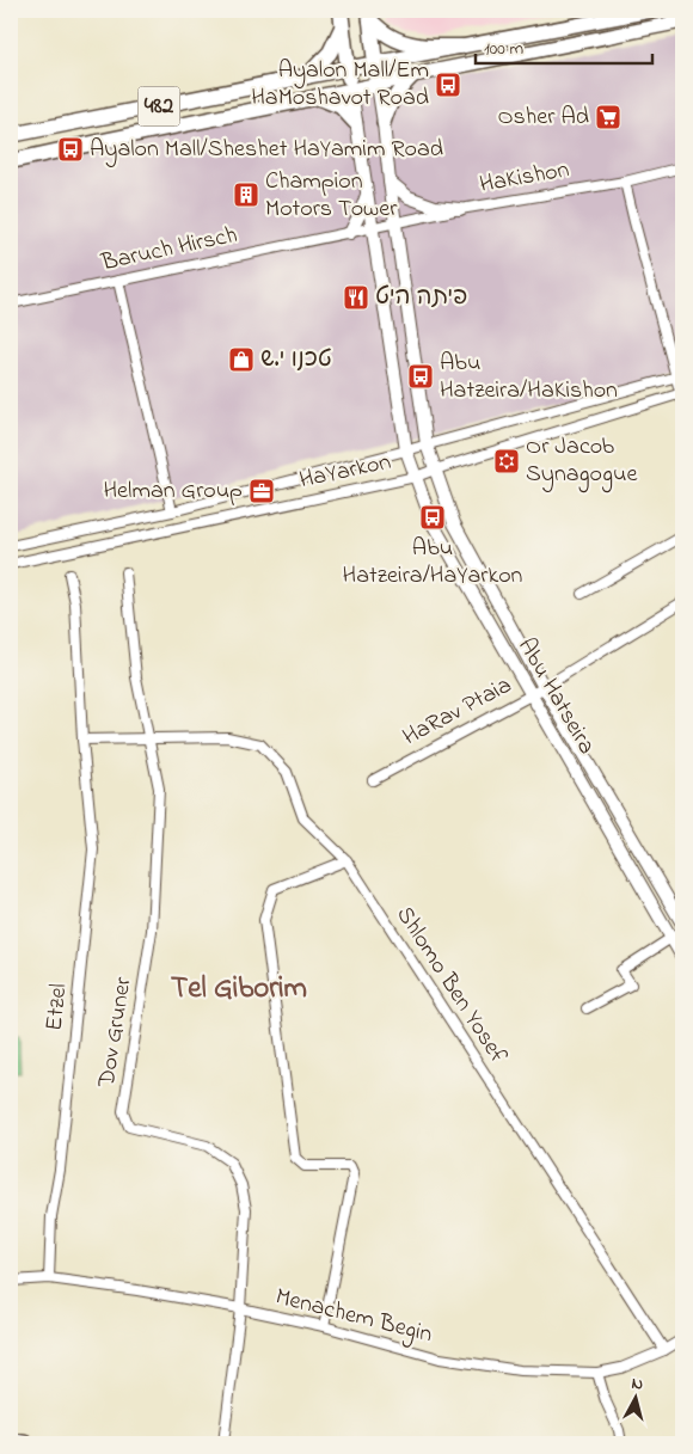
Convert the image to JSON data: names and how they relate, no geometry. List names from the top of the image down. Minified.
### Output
{"streets":{"main road":["482"],"street":["HaKishon","Baruch Hirsch","HaYarkon","Abu Hatseira","HaRav Ptaia","Shlomo Ben Yosef","Etzel","Dov Gruner","Menachem Begin"]},"crossings":[["482","Abu Hatseira"],["HaKishon","Baruch Hirsch"],["HaKishon","Abu Hatseira"],["Baruch Hirsch","Abu Hatseira"],["HaYarkon","Abu Hatseira"],["Abu Hatseira","HaRav Ptaia"],["Shlomo Ben Yosef","Etzel"],["Shlomo Ben Yosef","Dov Gruner"],["Shlomo Ben Yosef","Menachem Begin"],["Etzel","Menachem Begin"],["Dov Gruner","Menachem Begin"]],"districts":["Tel Giborim"],"places":{"bus stop":["Ayalon Mall/Em HaMoshavot Road","Ayalon Mall/Sheshet HaYamim Road","Abu Hatzeira/HaKishon","Abu Hatzeira/HaYarkon"],"supermarket":["Osher Ad"],"building":["Champion Motors Tower"],"restaurant":["פיתה היט"],"shop":["טכנו י.ש"],"synagogue":["Or Jacob Synagogue"],"office":["Helman Group"]},"scale_bar":"100 m","north":"top"}
